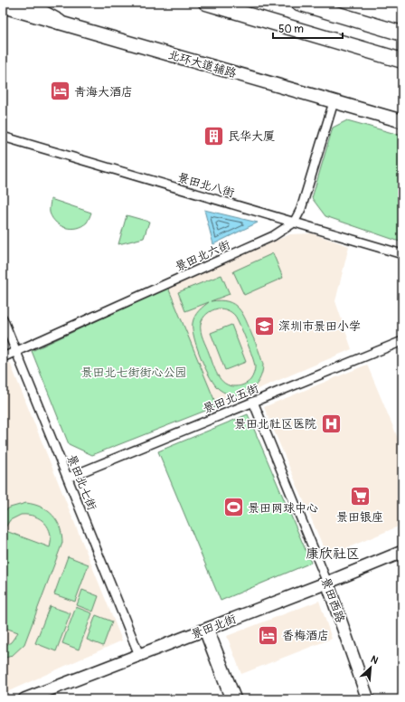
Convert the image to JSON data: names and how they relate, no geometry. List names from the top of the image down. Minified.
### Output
{"streets":{"main road":["北环大道辅路"],"street":["景田北八街","景田北六街","景田北五街","景田北七街","景田西路","景田北街"]},"crossings":[["景田北八街","景田北六街"],["景田北六街","景田北七街"],["景田北五街","景田北七街"],["景田北五街","景田西路"],["景田北七街","景田北街"],["景田西路","景田北街"]],"districts":["康欣社区"],"parks":["景田北七街街心公园"],"places":{"hotel":["青海大酒店","香梅酒店"],"building":["民华大厦"],"school or university":["深圳市景田小学"],"hospital":["景田北社区医院"],"supermarket":["景田银座"],"sports":["景田网球中心"]},"scale_bar":"50 m","north":"top right"}
